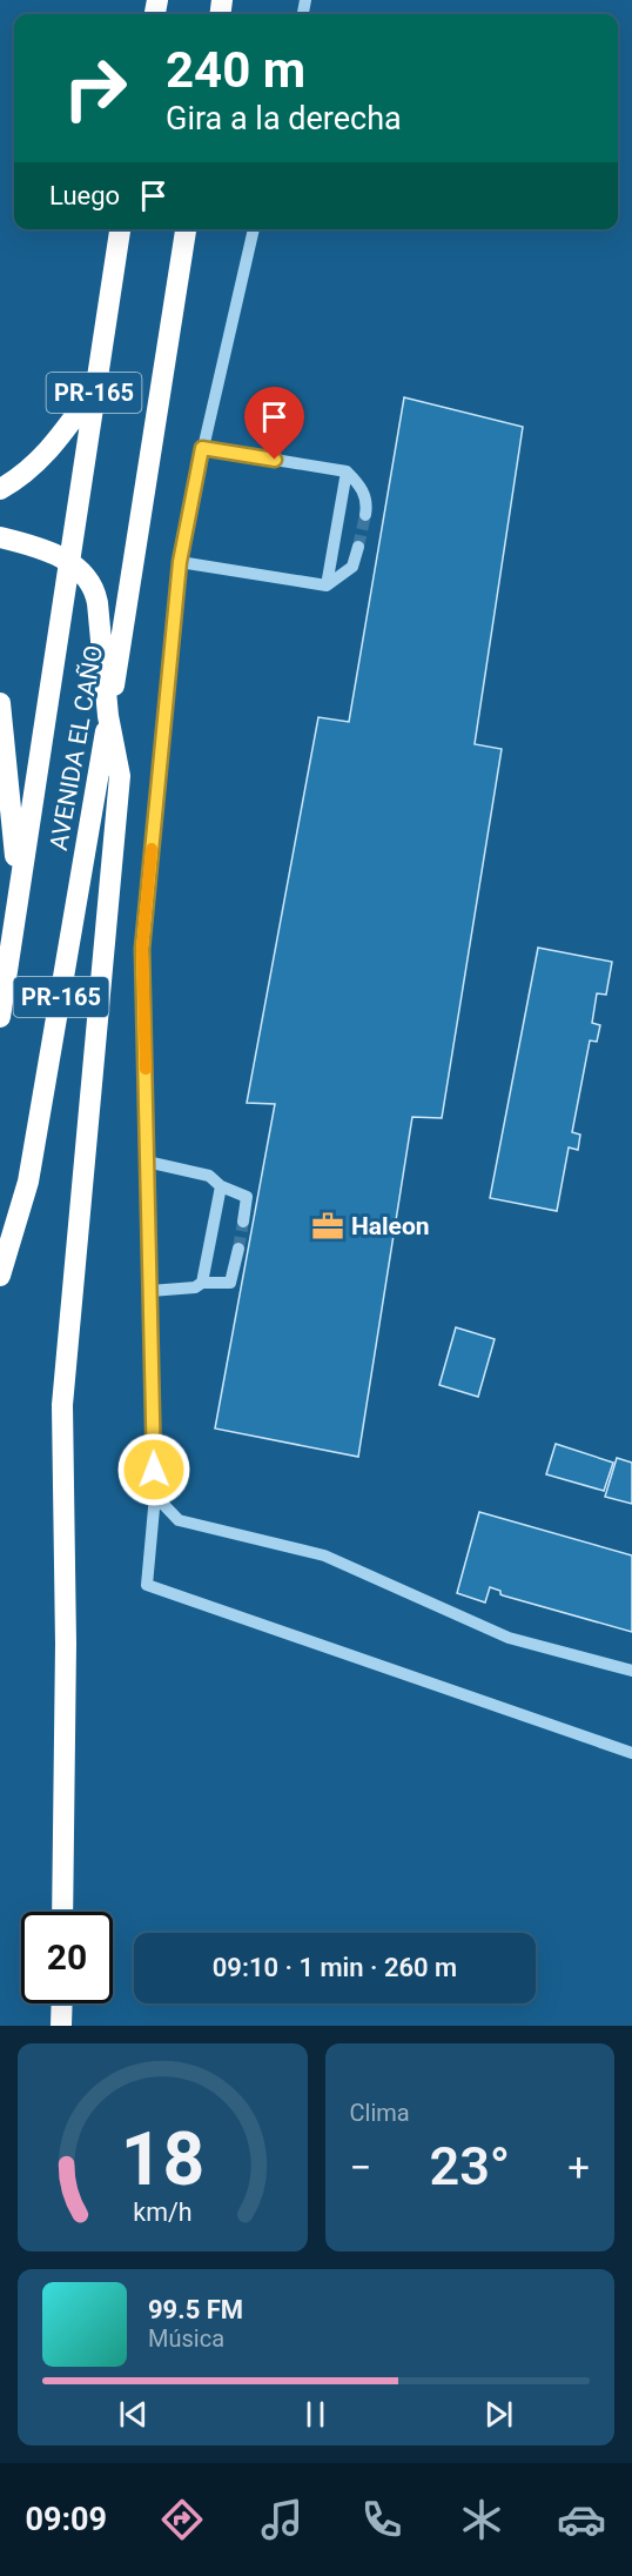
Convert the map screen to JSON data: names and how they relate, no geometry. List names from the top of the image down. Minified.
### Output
{"streets":{"highway":["PR-165","AVENIDA EL CAÑO"]},"places":{"office":["Haleon"]},"page":{"turn":["240 m","Gira a la derecha"],"then":"Luego","limit":"20","trip":"09:10 · 1 min · 260 m","tile":"Clima","heat":["−","23°","+"],"song":["99.5 FM","Música"],"tabs":"09:09","gauge":["18","km/h"]}}
